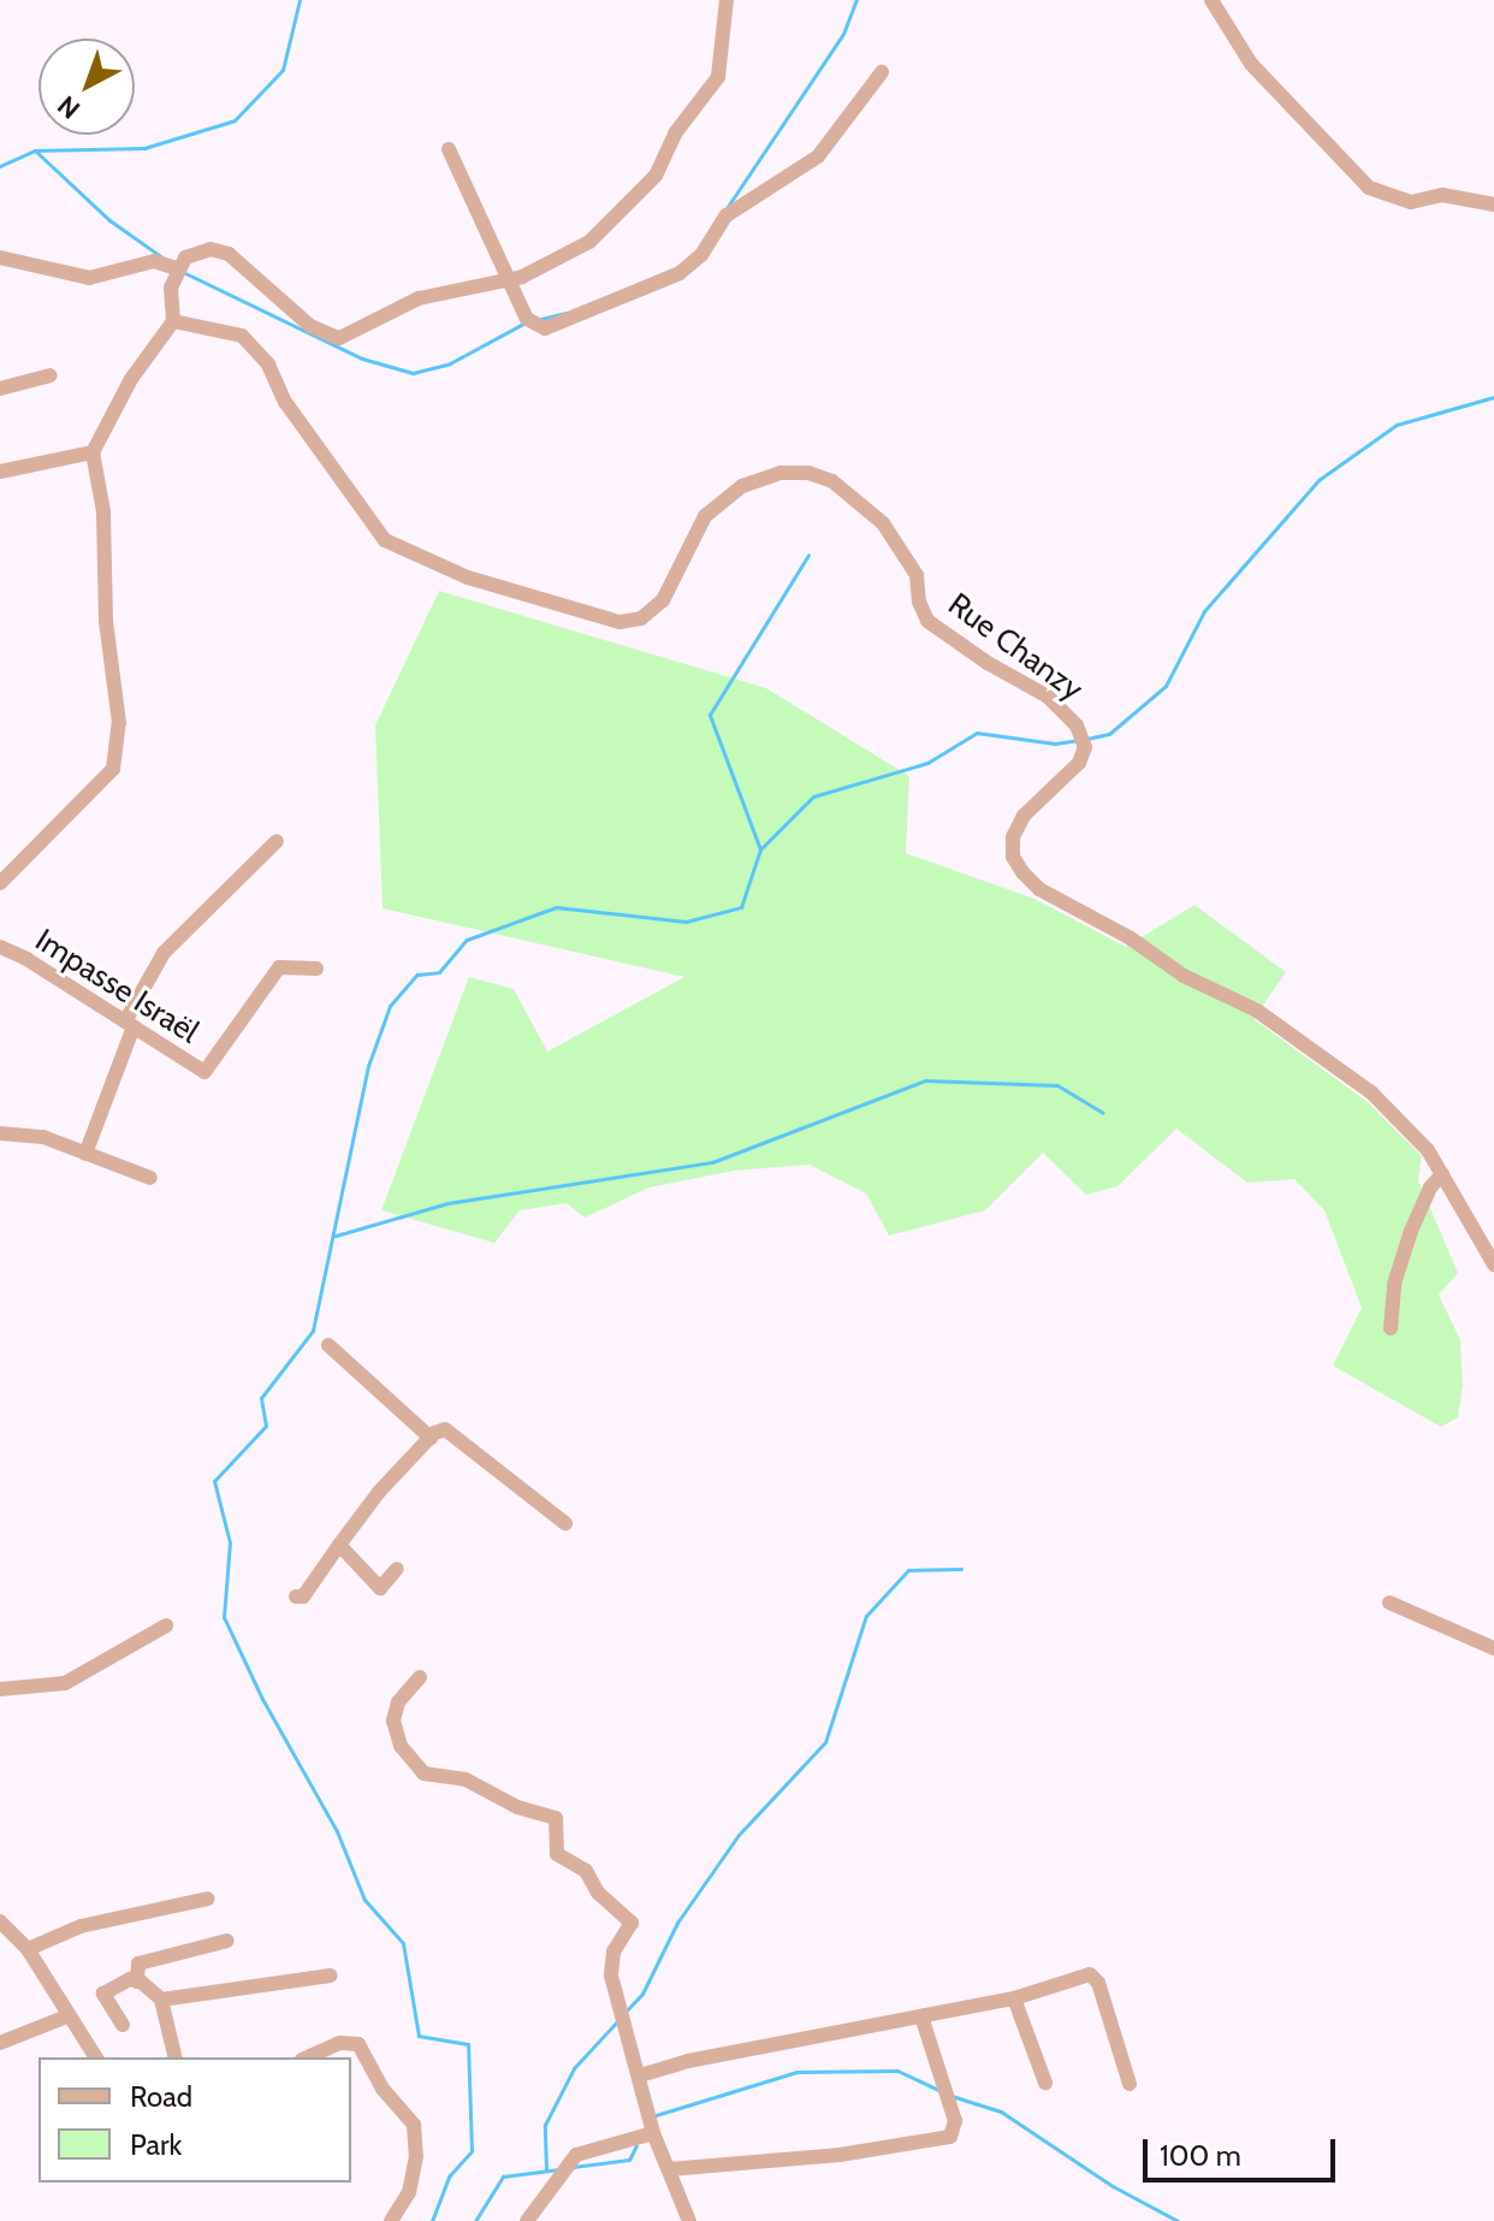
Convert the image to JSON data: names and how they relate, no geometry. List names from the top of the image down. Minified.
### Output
{"streets":{"street":["Rue Chanzy","Impasse Israël"]},"legend":["Road","Park"],"scale_bar":"100 m","north":"bottom left"}
